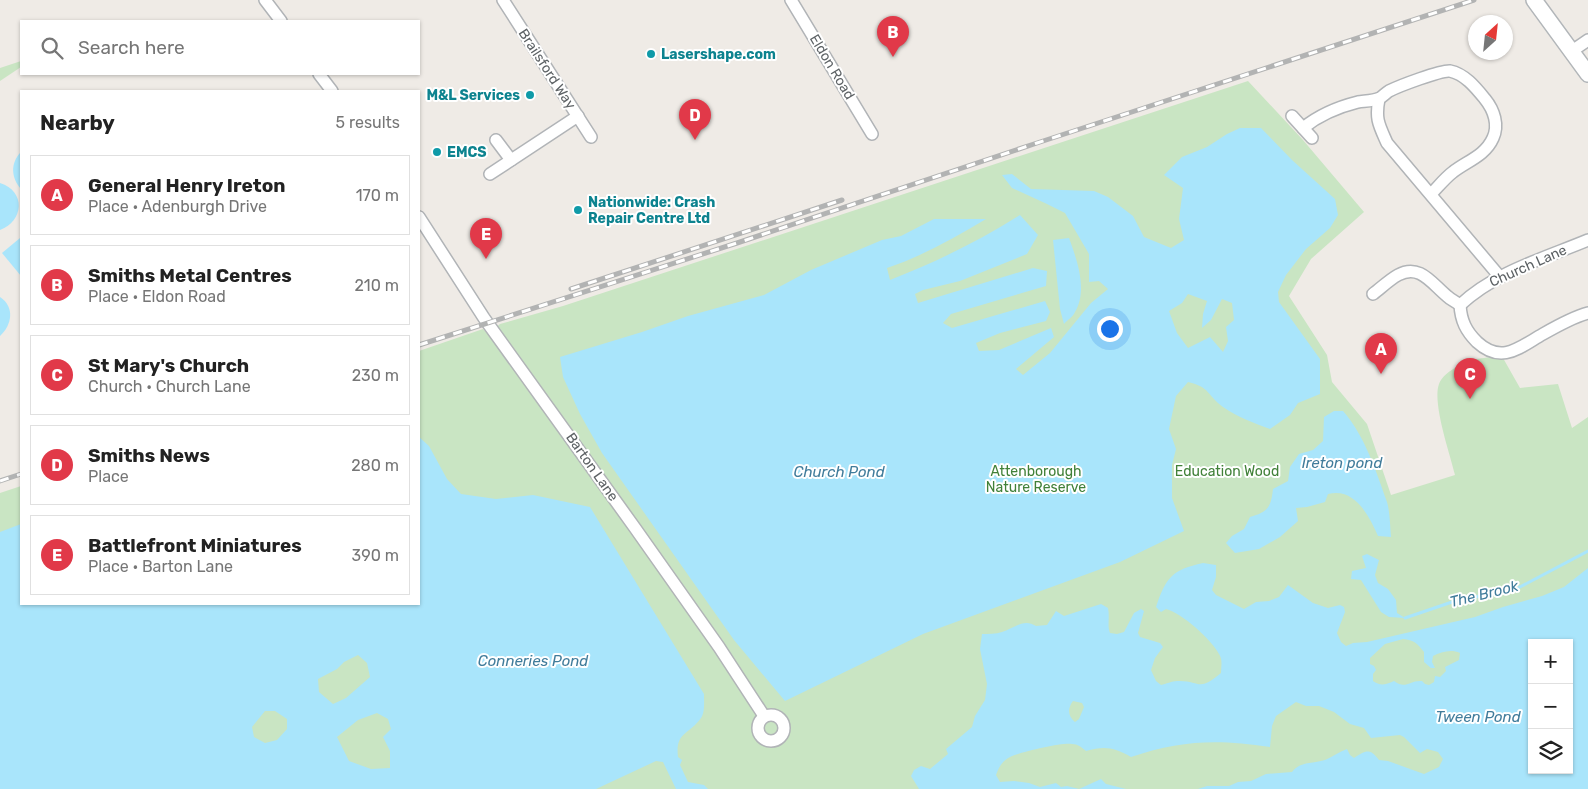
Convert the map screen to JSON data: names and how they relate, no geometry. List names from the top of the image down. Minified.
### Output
{"streets":{"street":["Eldon Road","Brailsford Way","Church Lane","Barton Lane"]},"water":["Ireton pond","Church Pond","The Brook","Conneries Pond","Tween Pond"],"parks":["Attenborough Nature Reserve","Education Wood"],"places":["Lasershape.com","M&L Services","EMCS","Nationwide: Crash Repair Centre Ltd"],"north":"top right","page":{"pins":["B","D","E","A","C"],"search":"Search here","heading":["Nearby","5 results"],"list":[{"mark":"A","name":"General Henry Ireton","note":"Place · Adenburgh Drive","value":"170 m"},{"mark":"B","name":"Smiths Metal Centres","note":"Place · Eldon Road","value":"210 m"},{"mark":"C","name":"St Mary's Church","note":"Church · Church Lane","value":"230 m"},{"mark":"D","name":"Smiths News","note":"Place","value":"280 m"},{"mark":"E","name":"Battlefront Miniatures","note":"Place · Barton Lane","value":"390 m"}],"map_buttons":["+","−"]}}
